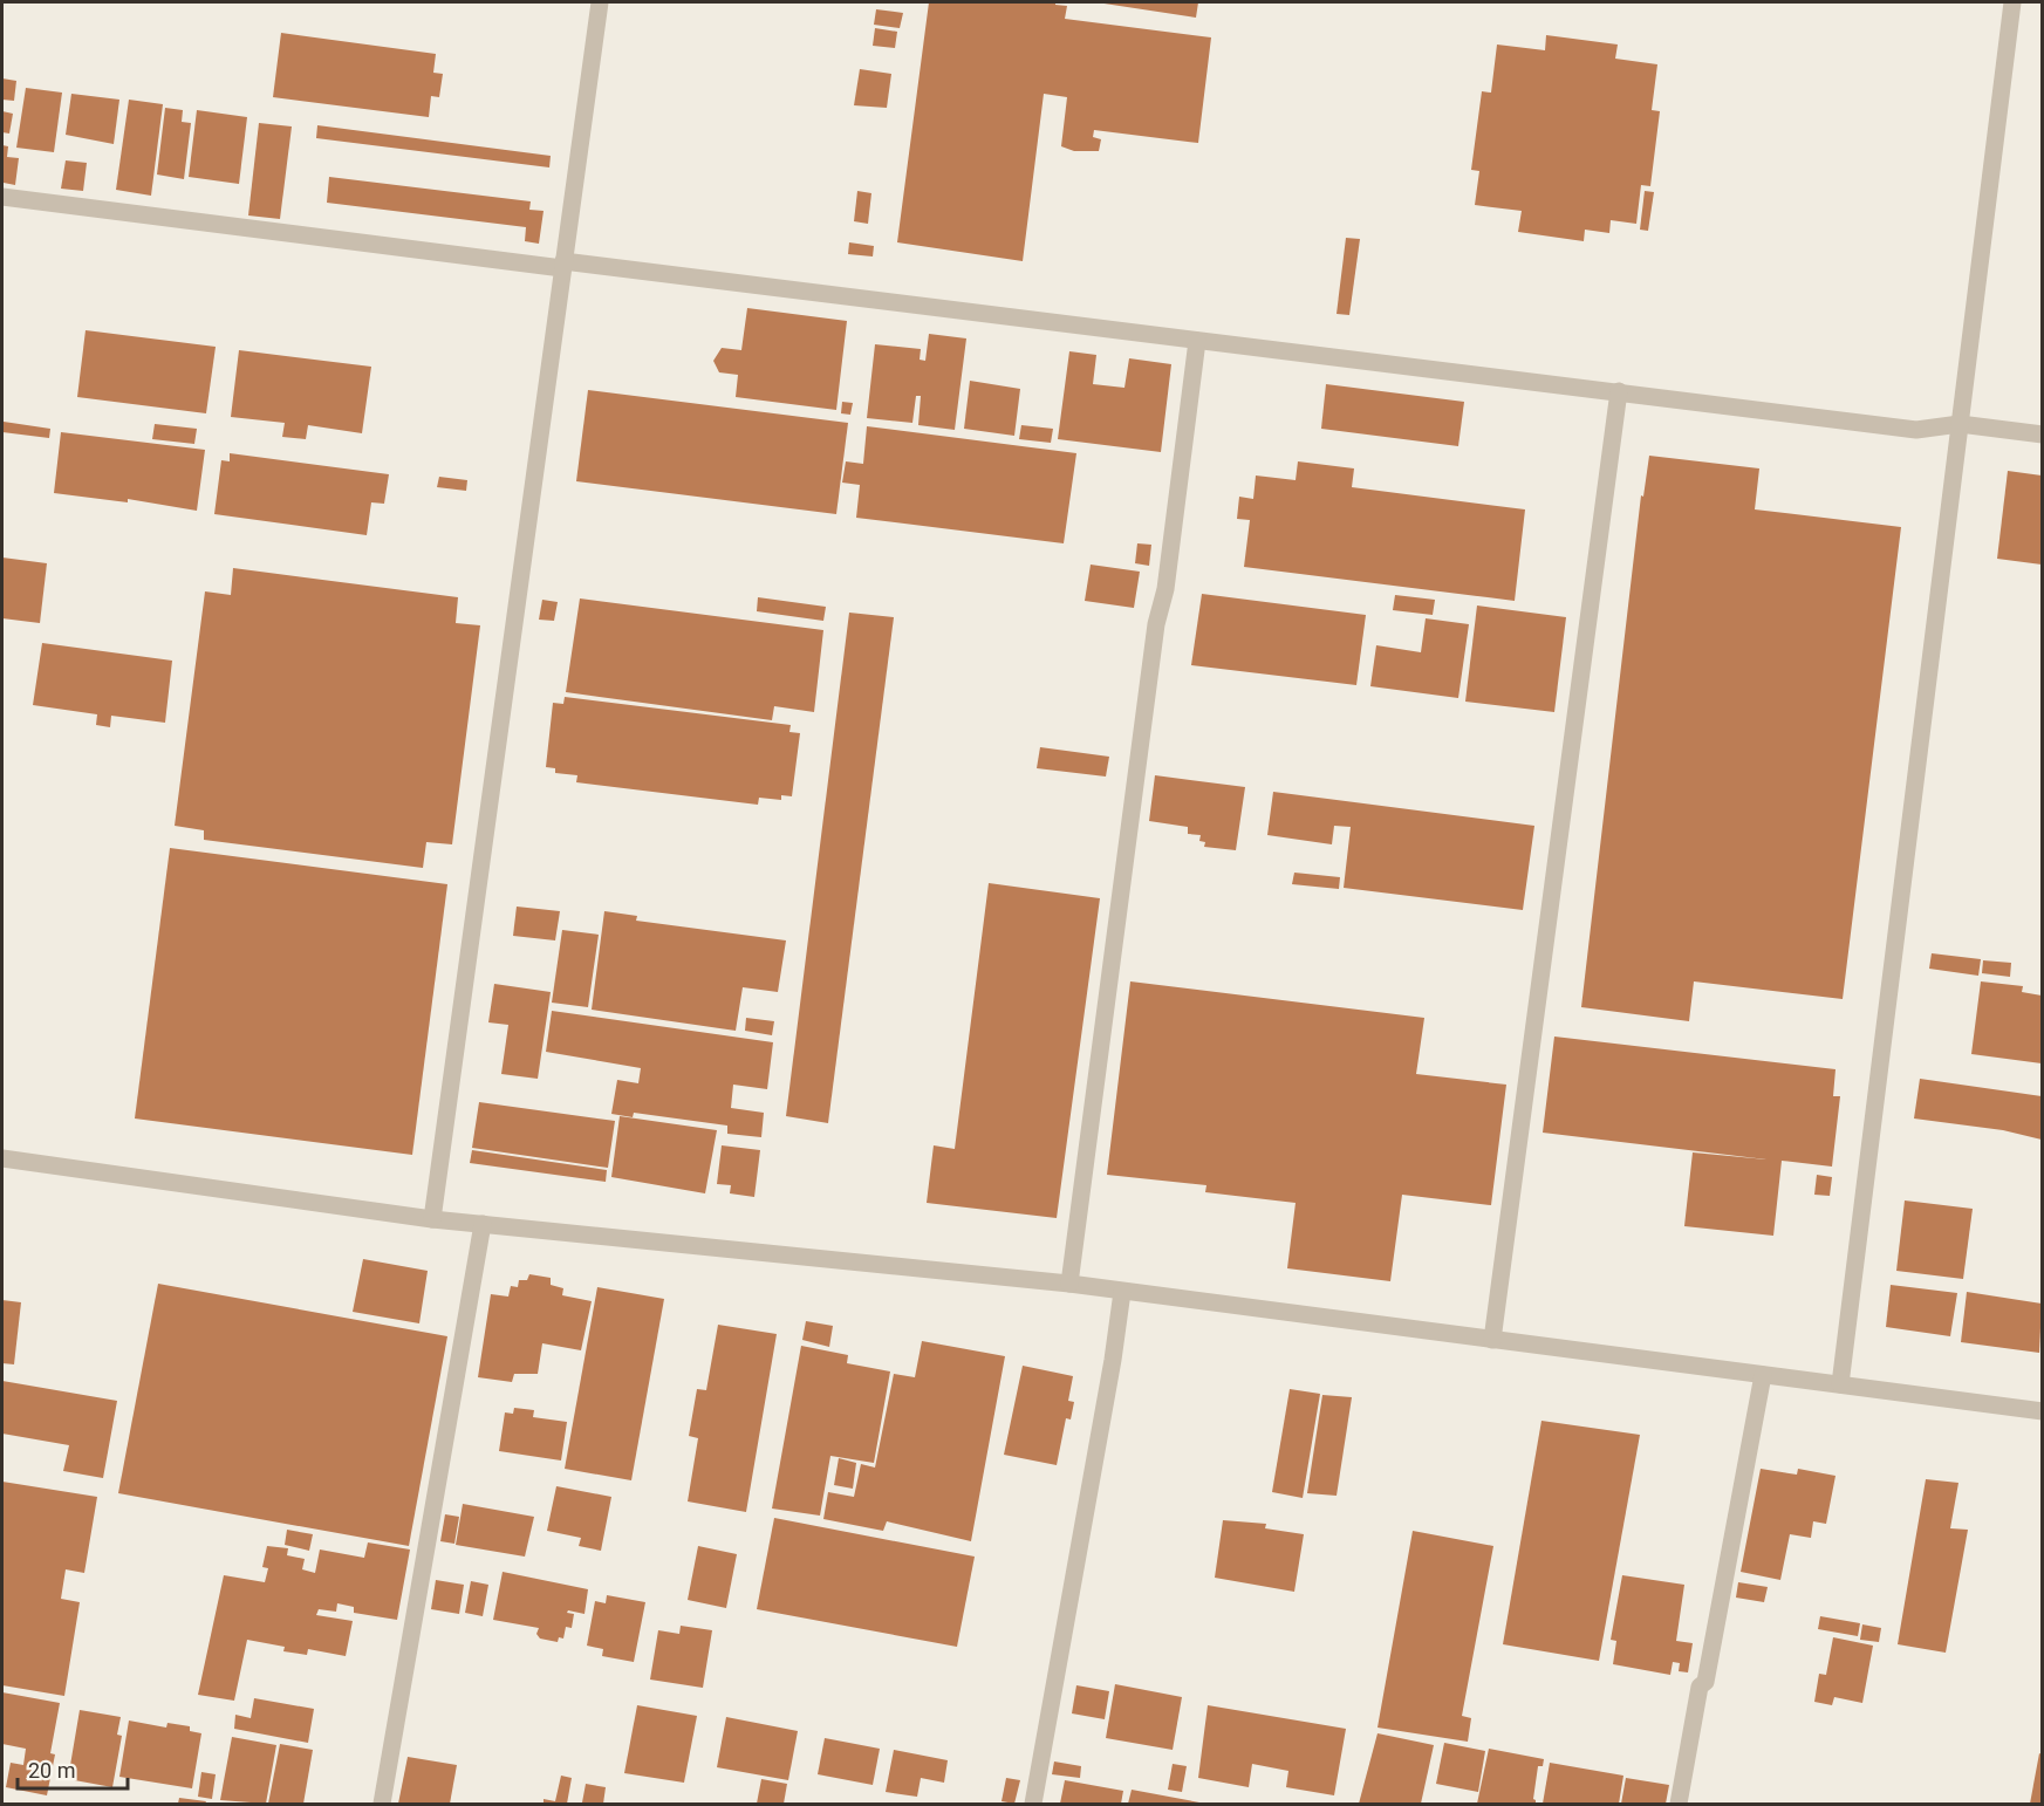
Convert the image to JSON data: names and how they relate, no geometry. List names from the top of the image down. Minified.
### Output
{"scale_bar":"20 m"}
